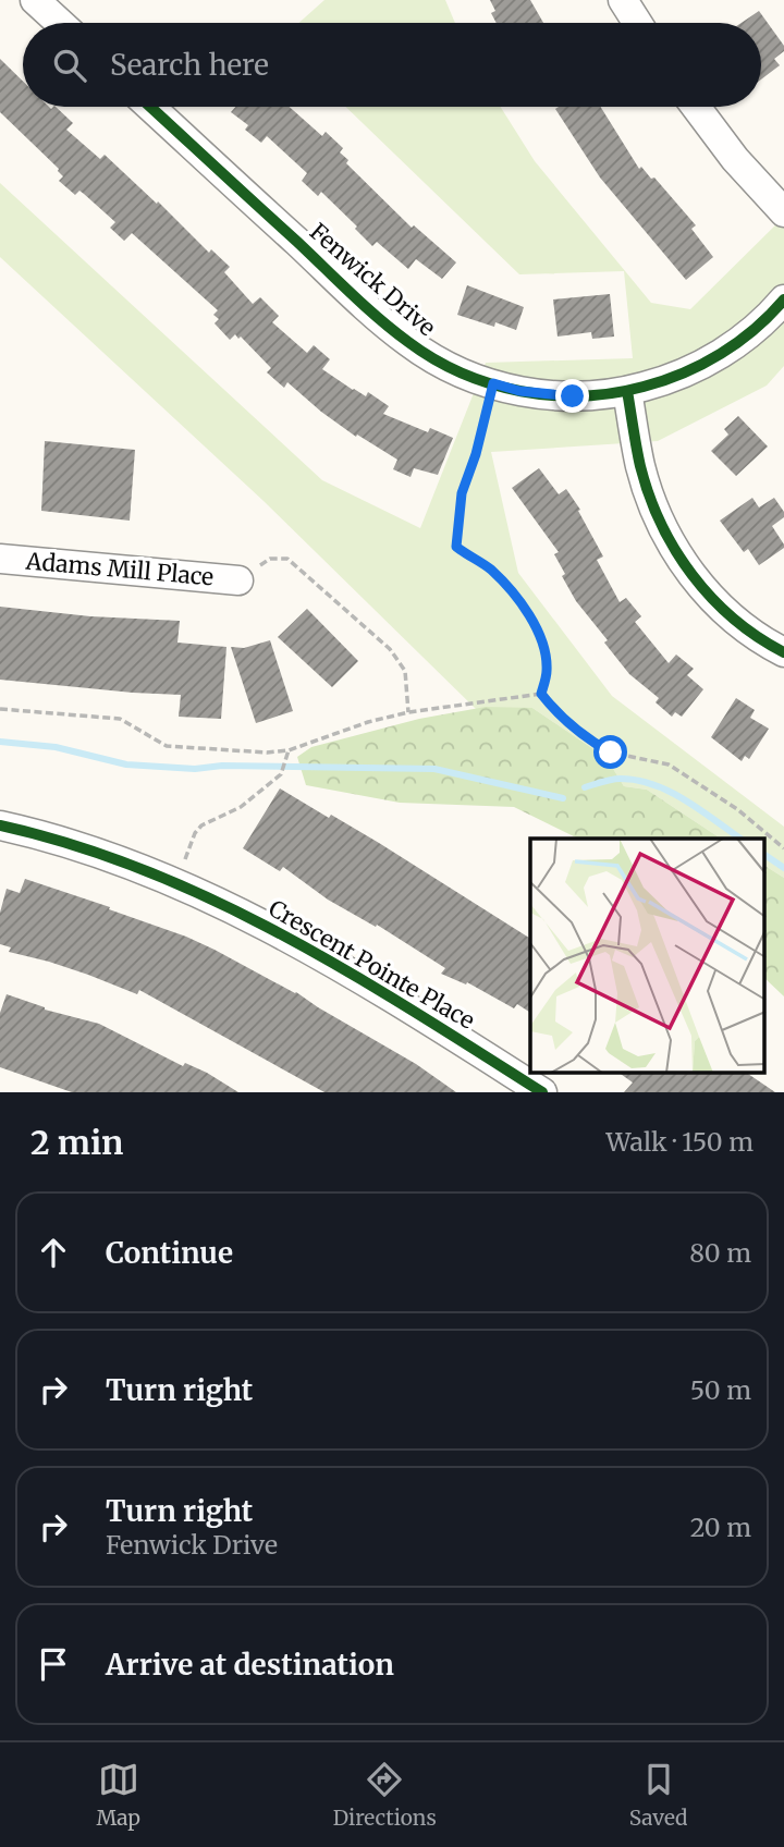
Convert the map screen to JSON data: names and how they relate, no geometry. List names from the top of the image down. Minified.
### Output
{"streets":{"street":["Fenwick Drive","Adams Mill Place","Crescent Pointe Place"]},"page":{"search":"Search here","heading":["2 min","Walk · 150 m"],"list":[["Continue","80 m"],["Turn right","50 m"],["Turn right","Fenwick Drive","20 m"],"Arrive at destination"],"nav":["Map","Directions","Saved"]}}
